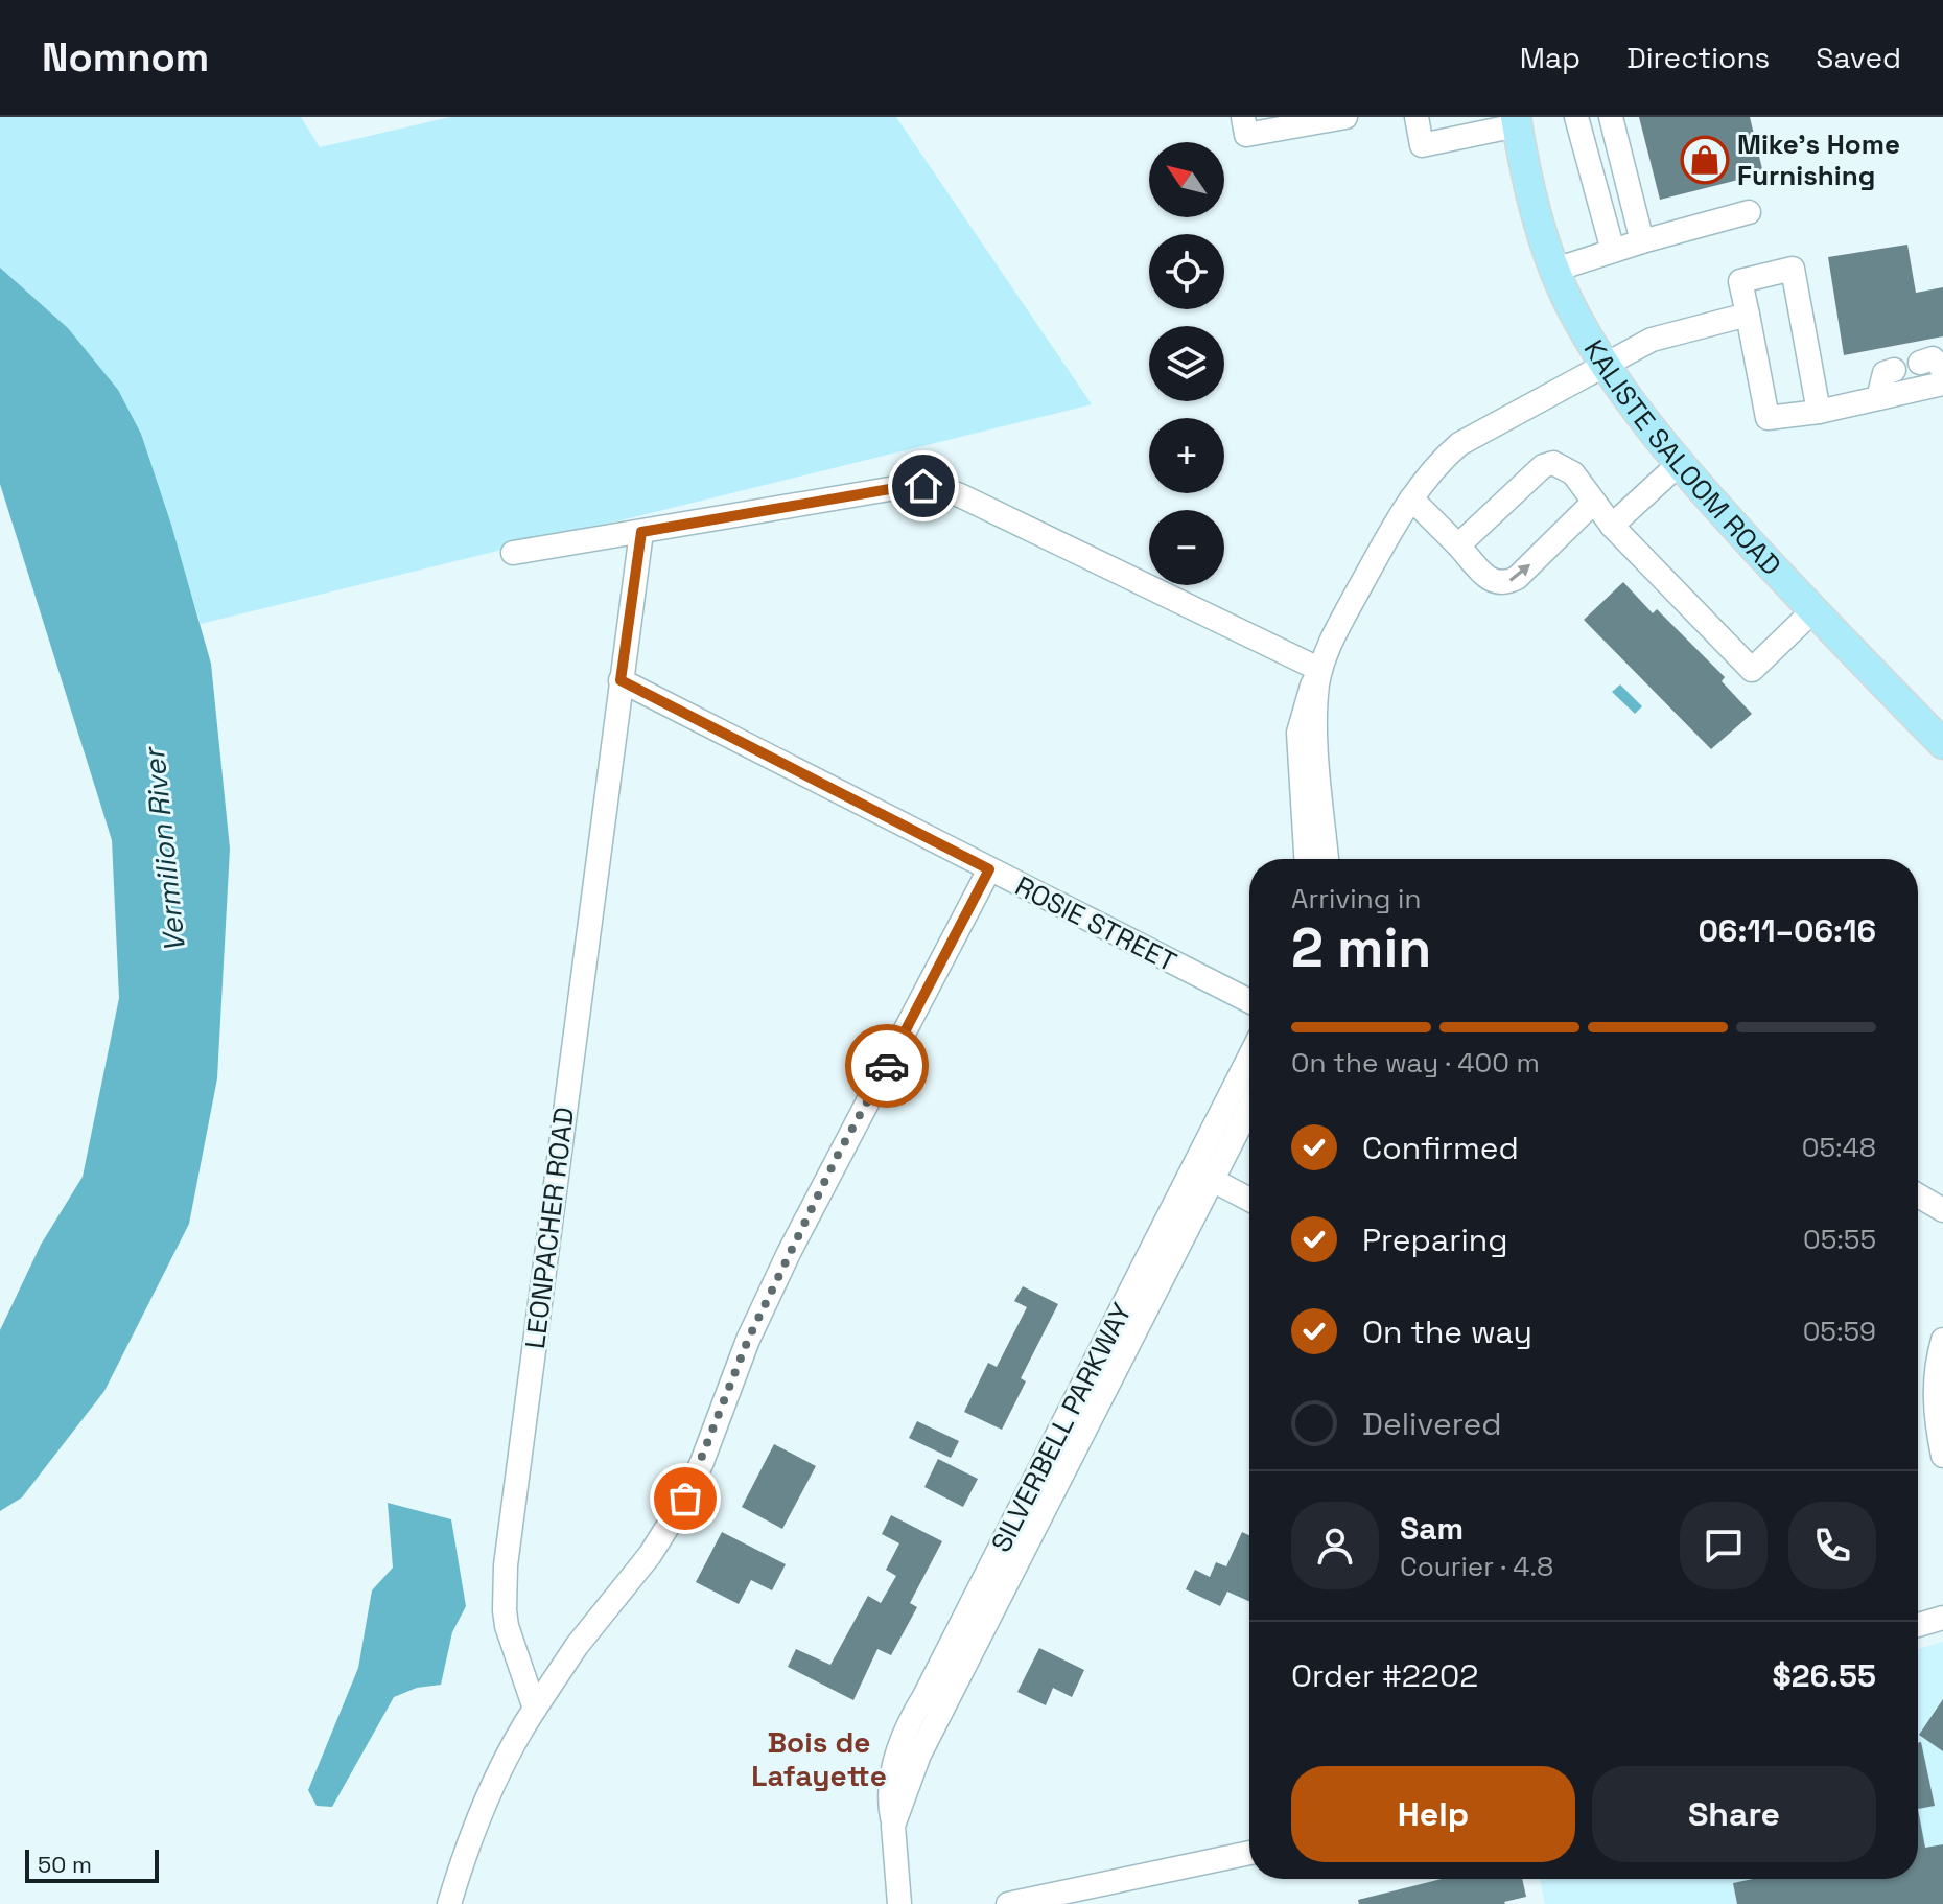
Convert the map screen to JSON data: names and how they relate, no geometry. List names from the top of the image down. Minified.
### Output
{"streets":{"main road":["KALISTE SALOOM ROAD"],"street":["ROSIE STREET","LEONPACHER ROAD","SILVERBELL PARKWAY"]},"crossings":[["ROSIE STREET","LEONPACHER ROAD"]],"districts":["Bois de Lafayette"],"water":["Vermilion River"],"places":{"shop":["Mike's Home Furnishing"]},"scale_bar":"50 m","north":"top left","page":{"header":"Nomnom","nav":["Map","Directions","Saved"],"map_buttons":["+","−"],"heading":["2 min","Arriving in","06:11–06:16"],"panel":["Sam","Courier · 4.8","Order #2202","$26.55"],"bar":"On the way · 400 m","list":[["Confirmed","05:48"],["Preparing","05:55"],["On the way","05:59"],"Delivered"],"buttons":["Help","Share"],"scale":"50 m"}}
